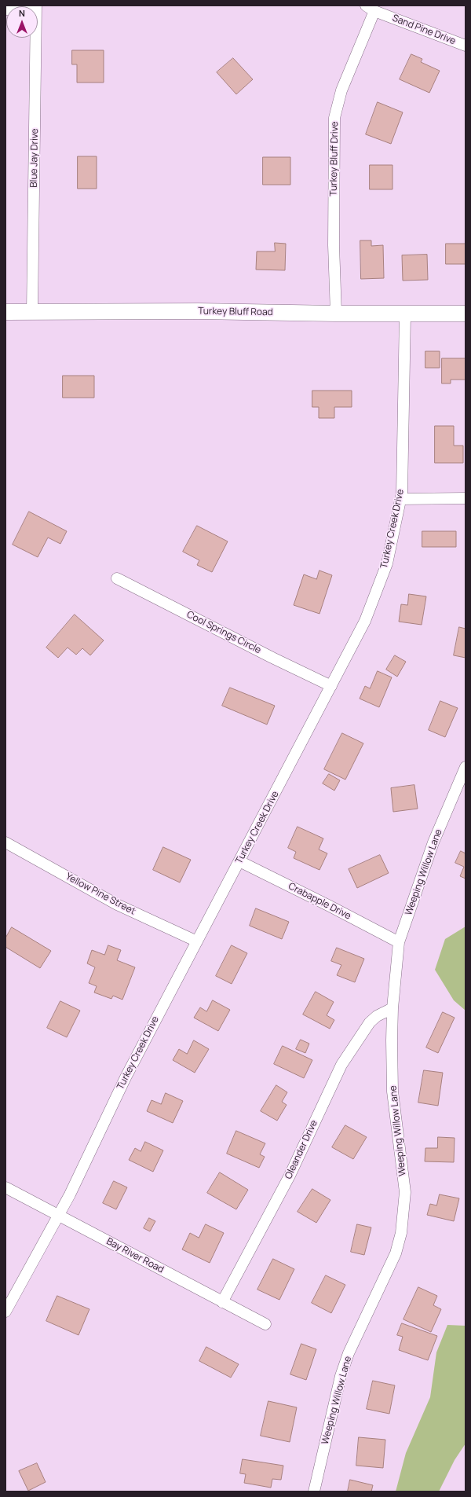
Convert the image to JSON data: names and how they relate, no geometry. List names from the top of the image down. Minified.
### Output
{"streets":{"street":["Sand Pine Drive","Blue Jay Drive","Turkey Bluff Drive","Turkey Bluff Road","Turkey Creek Drive","Cool Springs Circle","Weeping Willow Lane","Yellow Pine Street","Crabapple Drive","Oleander Drive","Bay River Road"]},"crossings":[["Sand Pine Drive","Turkey Bluff Drive"],["Blue Jay Drive","Turkey Bluff Road"],["Turkey Bluff Drive","Turkey Bluff Road"],["Turkey Bluff Road","Turkey Creek Drive"],["Turkey Creek Drive","Cool Springs Circle"],["Turkey Creek Drive","Yellow Pine Street"],["Turkey Creek Drive","Crabapple Drive"],["Turkey Creek Drive","Bay River Road"],["Weeping Willow Lane","Crabapple Drive"],["Weeping Willow Lane","Oleander Drive"],["Oleander Drive","Bay River Road"]],"north":"top"}
